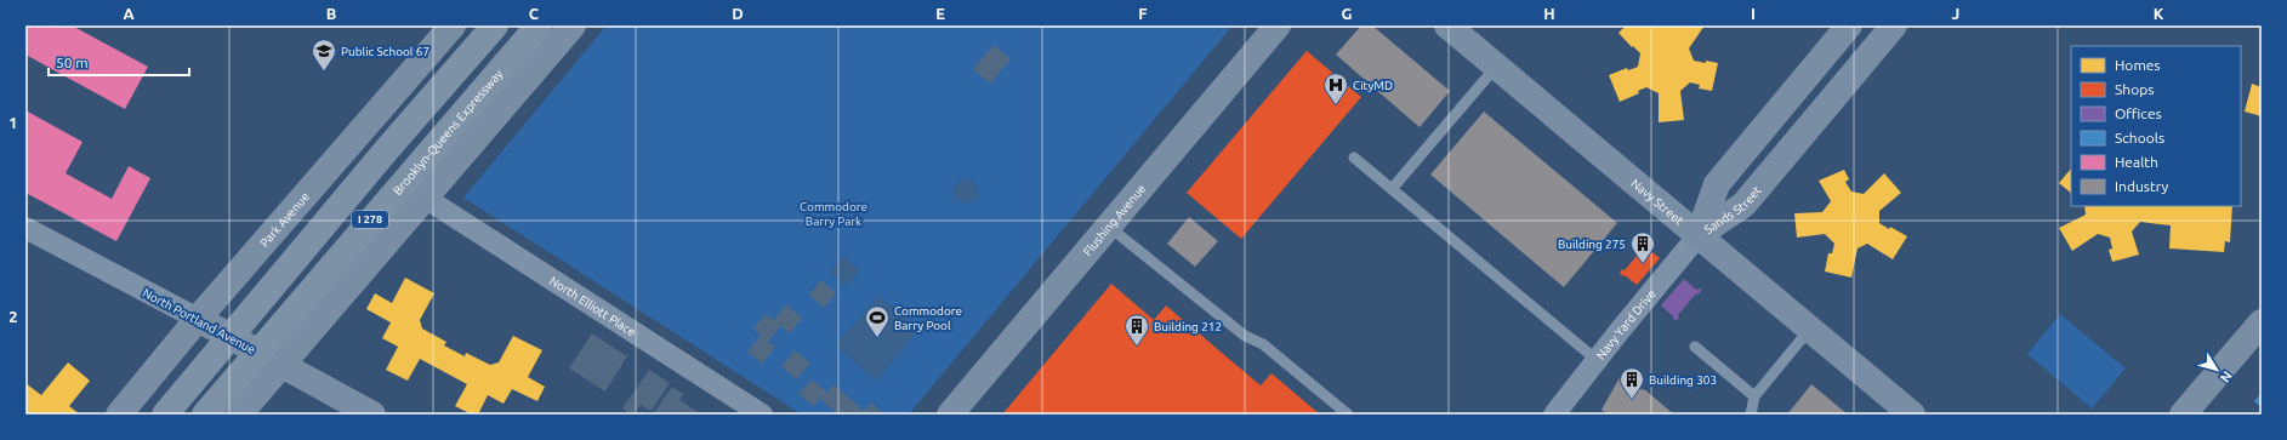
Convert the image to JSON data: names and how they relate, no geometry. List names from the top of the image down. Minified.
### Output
{"streets":{"highway":["Brooklyn-Queens Expressway","I 278"],"main road":["Navy Street","Sands Street","Park Avenue","Flushing Avenue","North Portland Avenue"],"street":["North Elliott Place","Navy Yard Drive"]},"crossings":[["Navy Street","Sands Street"],["Navy Street","Navy Yard Drive"],["Sands Street","Navy Yard Drive"],["Park Avenue","North Portland Avenue"]],"parks":["Commodore Barry Park"],"places":{"school or university":["Public School 67"],"hospital":["CityMD"],"building":["Building 275","Building 212","Building 303"],"sports":["Commodore Barry Pool"]},"legend":["Homes","Shops","Offices","Schools","Health","Industry"],"scale_bar":"50 m","north":"bottom right","grid":{"columns":["A","B","C","D","E","F","G","H","I","J","K"],"rows":["1","2"]}}
